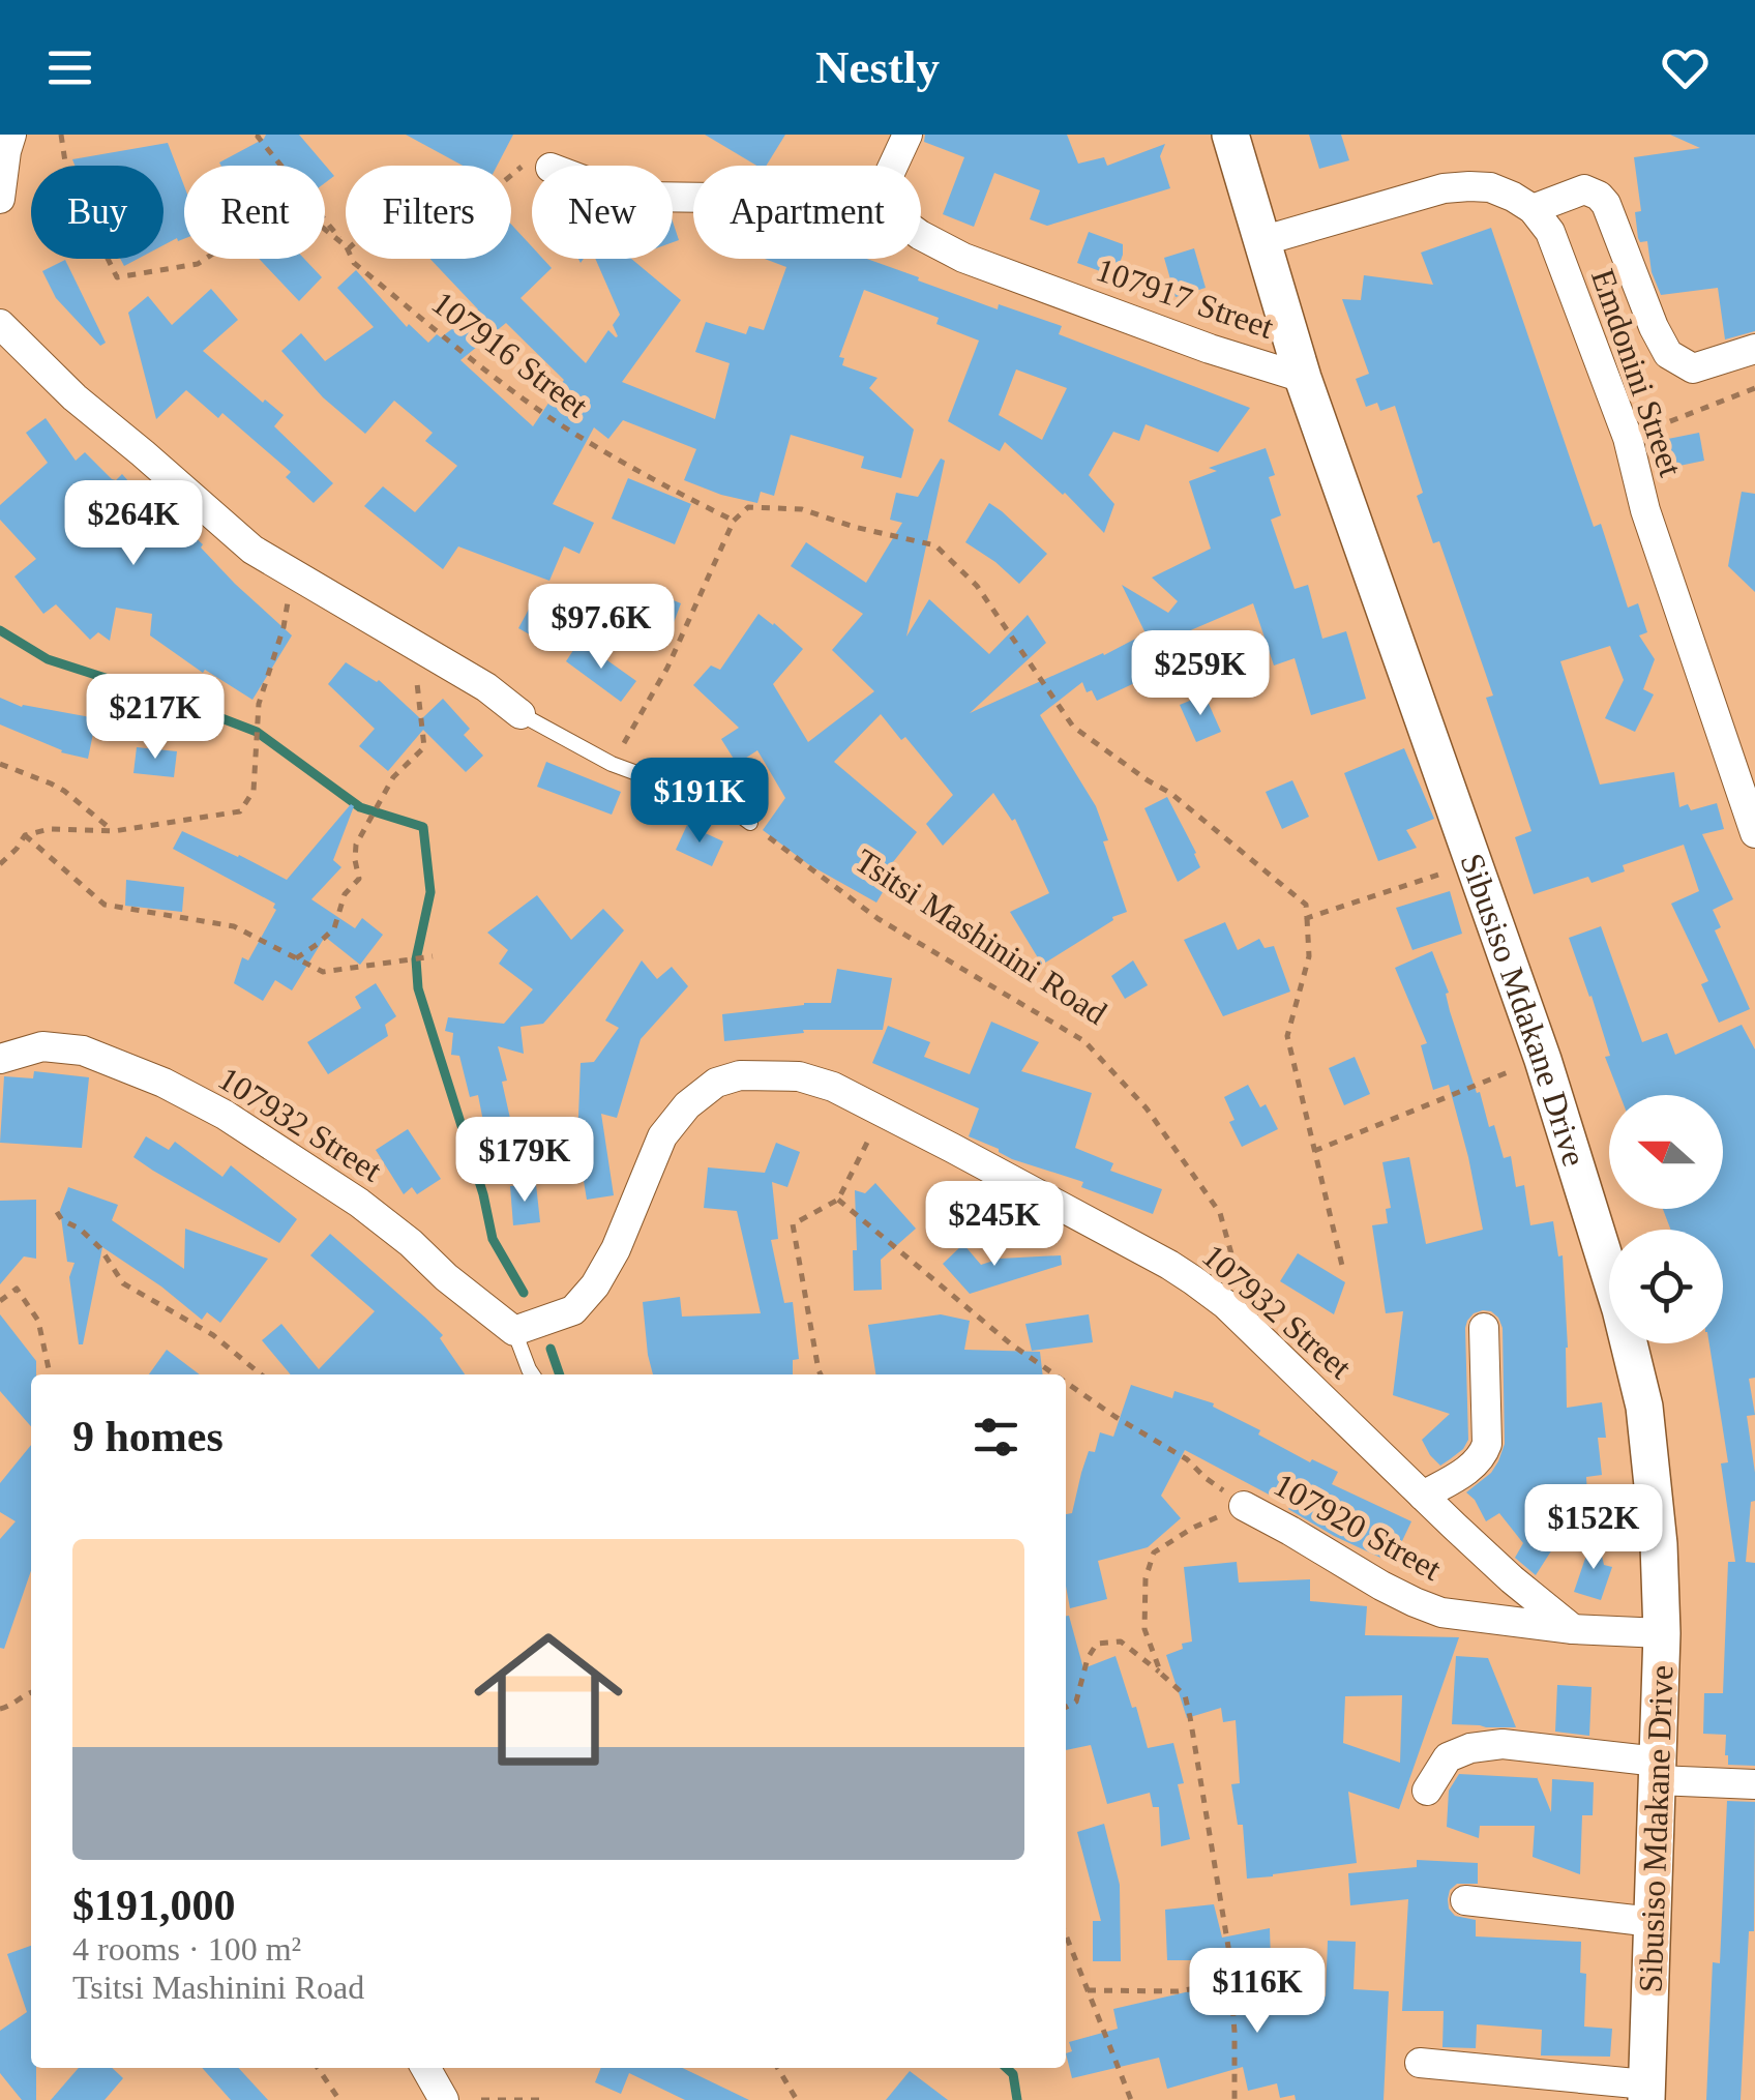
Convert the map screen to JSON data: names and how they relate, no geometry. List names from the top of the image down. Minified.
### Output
{"streets":{"street":["107917 Street","Emdonini Street","Sibusiso Mdakane Drive","107932 Street","107920 Street"],"path":["107916 Street","Tsitsi Mashinini Road"]},"crossings":[["107917 Street","Sibusiso Mdakane Drive"],["Tsitsi Mashinini Road","107932 Street"],["Sibusiso Mdakane Drive","107920 Street"],["107932 Street","107920 Street"]],"north":"left","page":{"header":"Nestly","chip":["Buy","Rent","Filters","New","Apartment"],"price":["$264K","$97.6K","$259K","$217K","$191K","$179K","$245K","$152K","$116K"],"heading":"9 homes","list":[{"name":"$191,000","note":"4 rooms · 100 m² · Tsitsi Mashinini Road"}]}}
